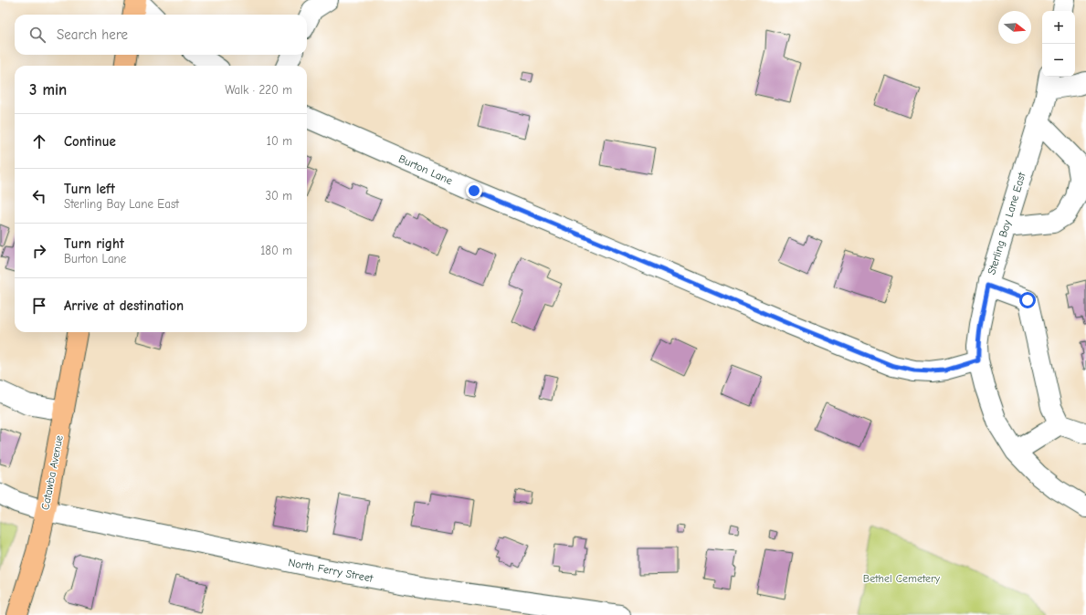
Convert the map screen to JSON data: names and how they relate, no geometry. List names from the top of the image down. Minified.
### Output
{"streets":{"main road":["Catawba Avenue"],"street":["Burton Lane","Sterling Bay Lane East","North Ferry Street"]},"crossings":[["Burton Lane","Sterling Bay Lane East"],["Catawba Avenue","North Ferry Street"]],"parks":["Bethel Cemetery"],"north":"right","page":{"map_buttons":["+","−"],"search":"Search here","heading":["3 min","Walk · 220 m"],"list":[["Continue","10 m"],["Turn left","Sterling Bay Lane East","30 m"],["Turn right","Burton Lane","180 m"],"Arrive at destination"]}}
